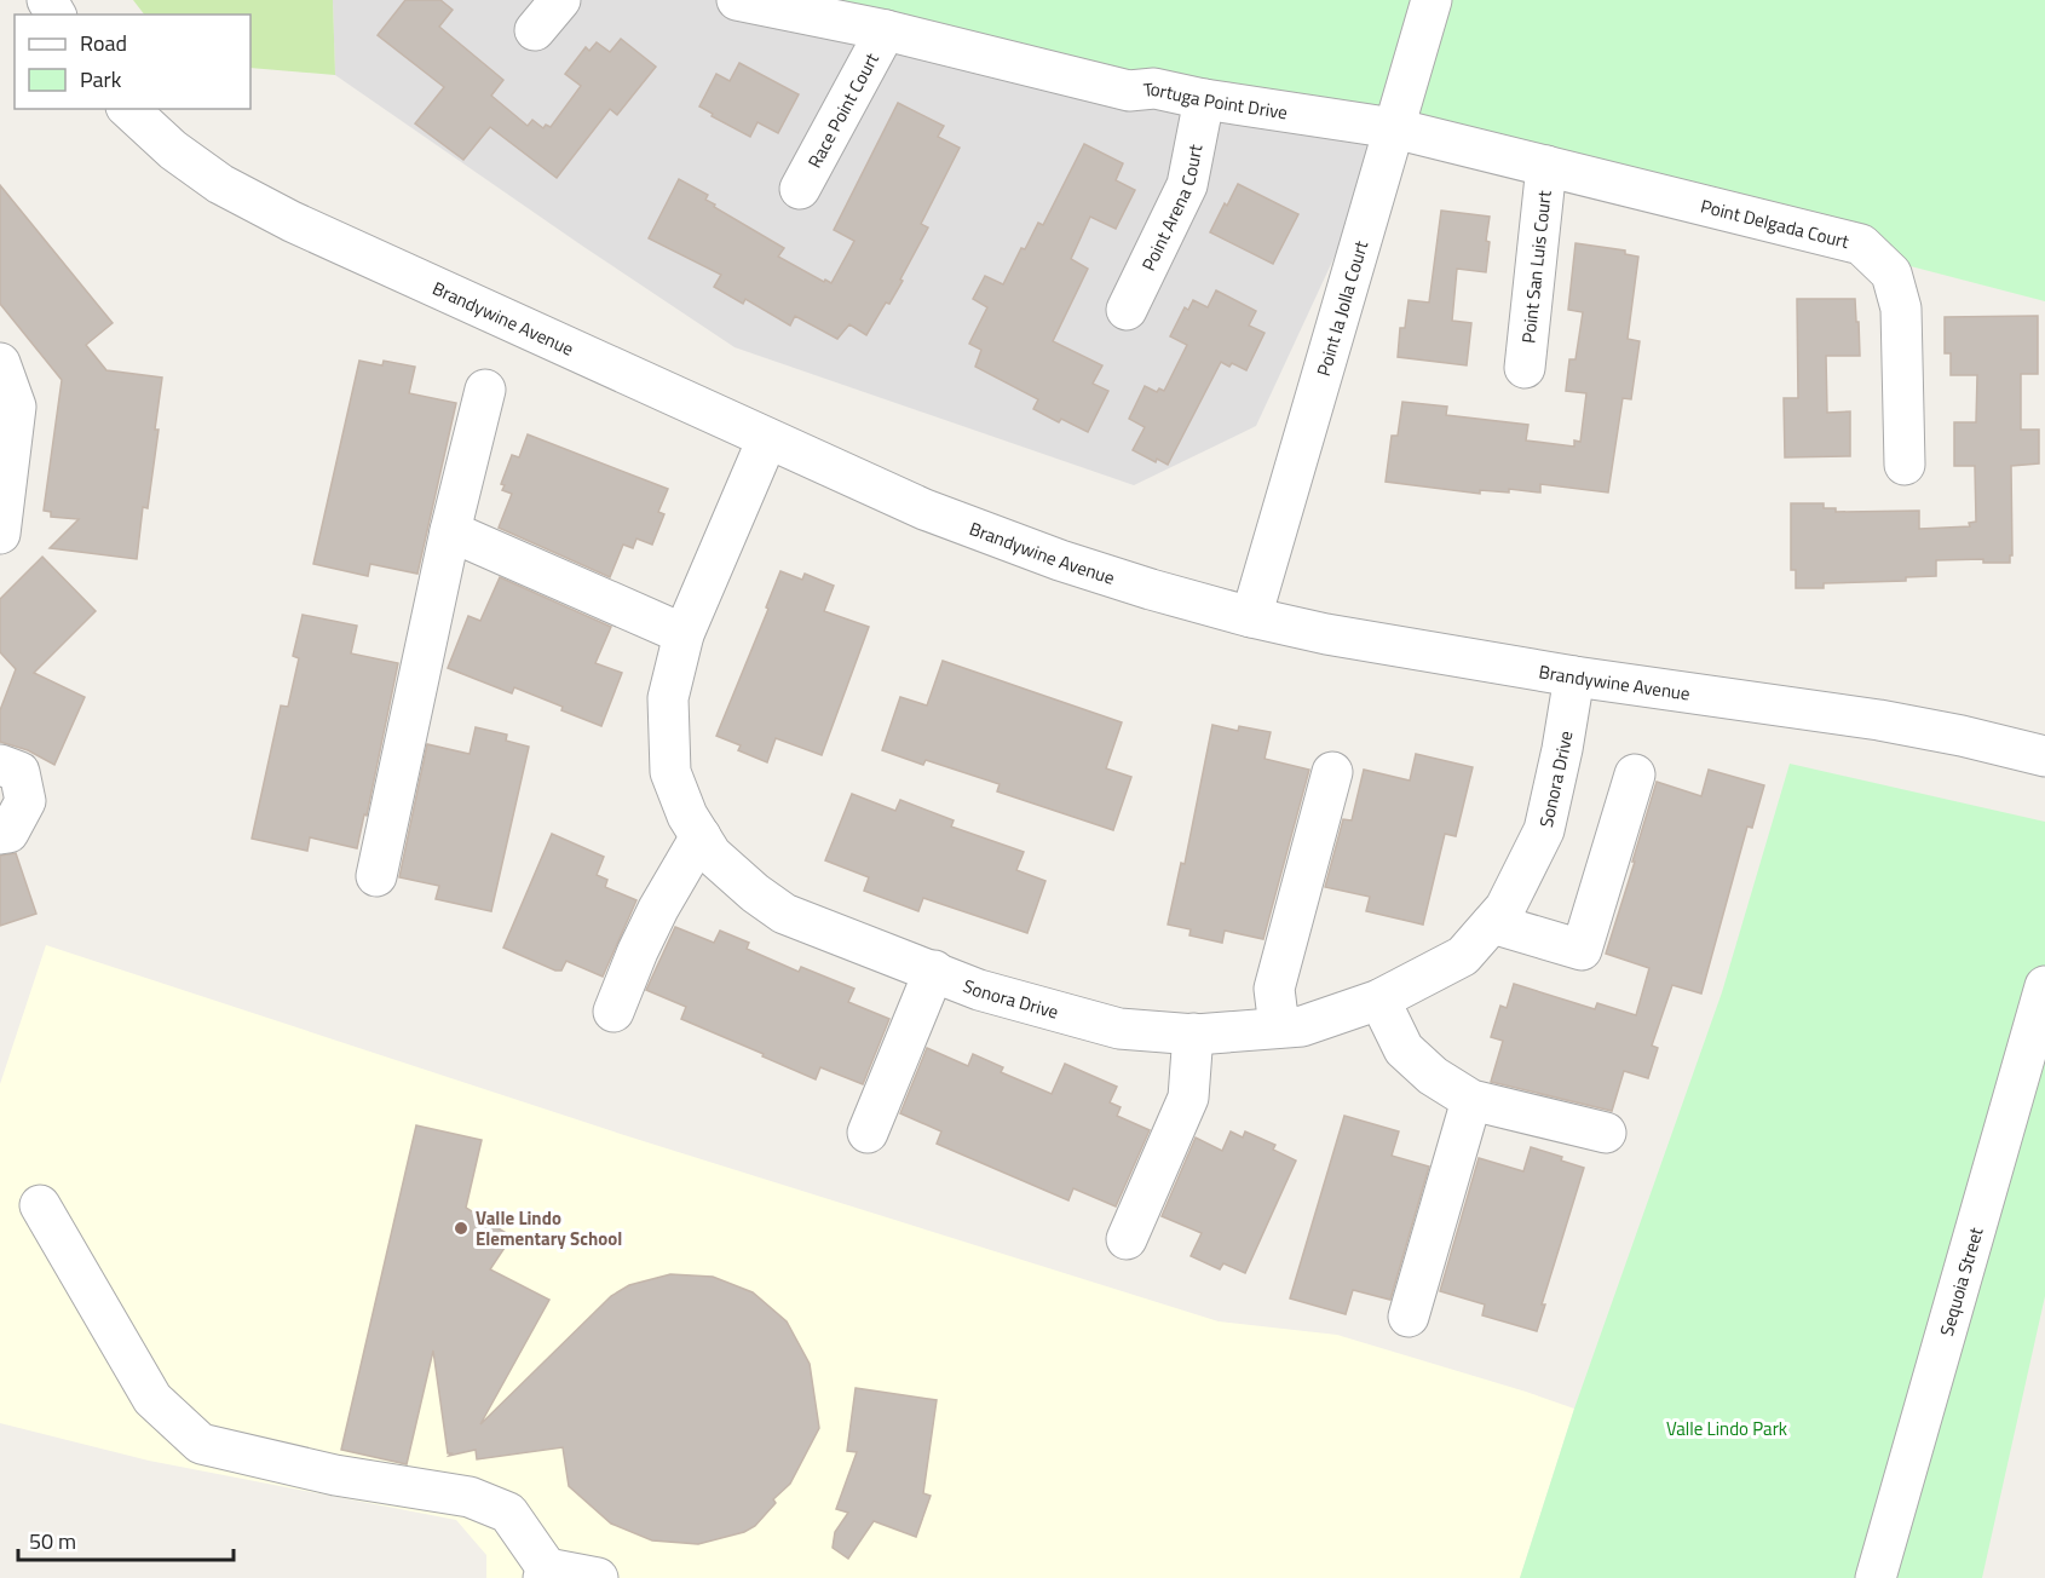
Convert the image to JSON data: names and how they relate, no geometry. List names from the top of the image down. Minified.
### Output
{"streets":{"street":["Tortuga Point Drive","Race Point Court","Point Arena Court","Point Delgada Court","Point San Luis Court","Point la Jolla Court","Brandywine Avenue","Sonora Drive","Sequoia Street"]},"crossings":[["Tortuga Point Drive","Race Point Court"],["Tortuga Point Drive","Point Arena Court"],["Tortuga Point Drive","Point Delgada Court"],["Tortuga Point Drive","Point San Luis Court"],["Tortuga Point Drive","Point la Jolla Court"],["Point Delgada Court","Point San Luis Court"],["Point la Jolla Court","Brandywine Avenue"],["Brandywine Avenue","Sonora Drive"]],"parks":["Valle Lindo Park"],"places":["Valle Lindo Elementary School"],"legend":["Road","Park"],"scale_bar":"50 m"}
